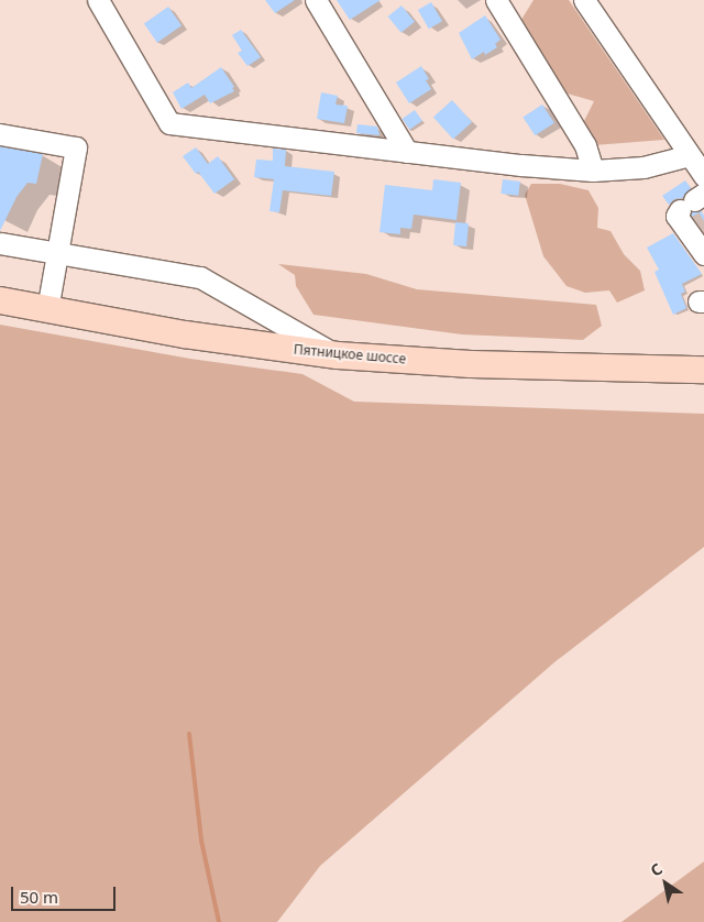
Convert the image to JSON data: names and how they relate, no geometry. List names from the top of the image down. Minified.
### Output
{"streets":{"main road":["Пятницкое шоссе"]},"scale_bar":"50 m","north":"top left"}
